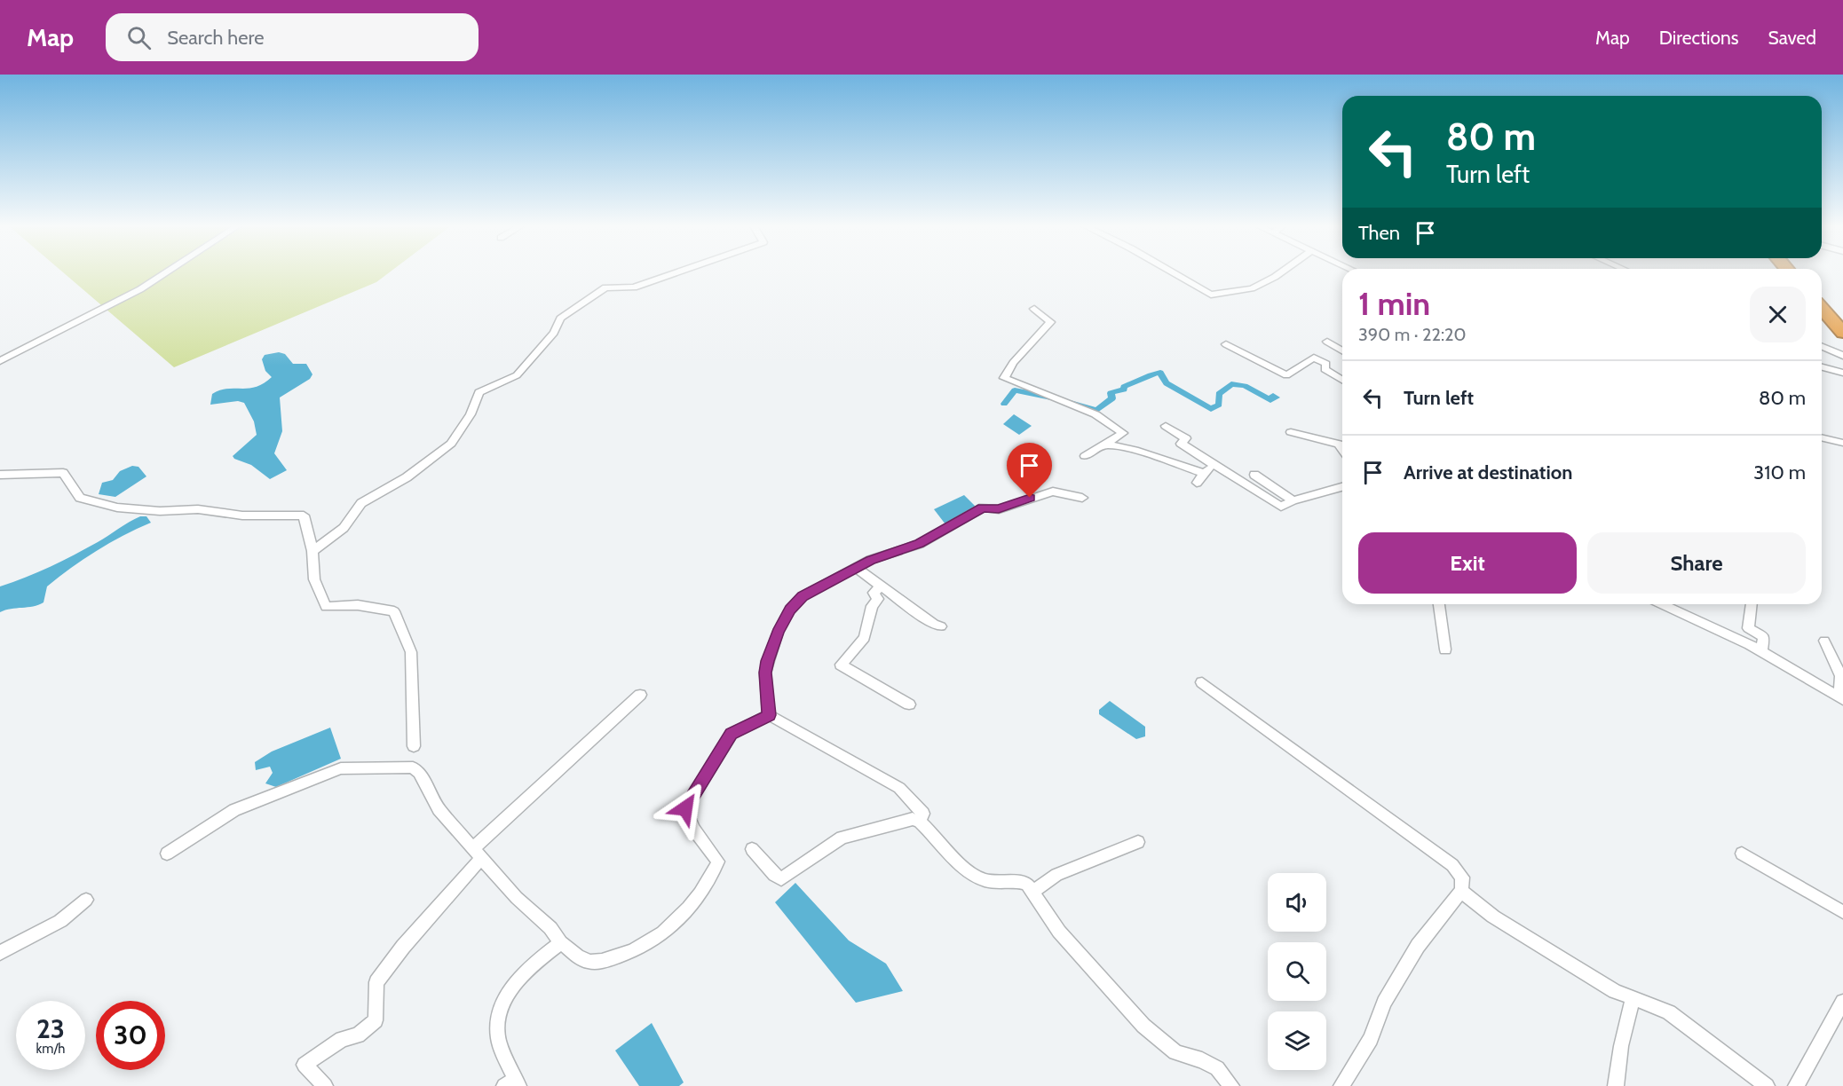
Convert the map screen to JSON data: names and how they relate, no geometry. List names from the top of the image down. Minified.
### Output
{"page":{"header":"Map","search":"Search here","nav":["Map","Directions","Saved"],"turn":["80 m","Turn left"],"then":"Then","heading":["1 min","390 m · 22:20"],"list":[{"name":"Turn left","value":"80 m"},{"name":"Arrive at destination","value":"310 m"}],"buttons":["Exit","Share"],"speed":"23 km/h","limit":"30"}}
